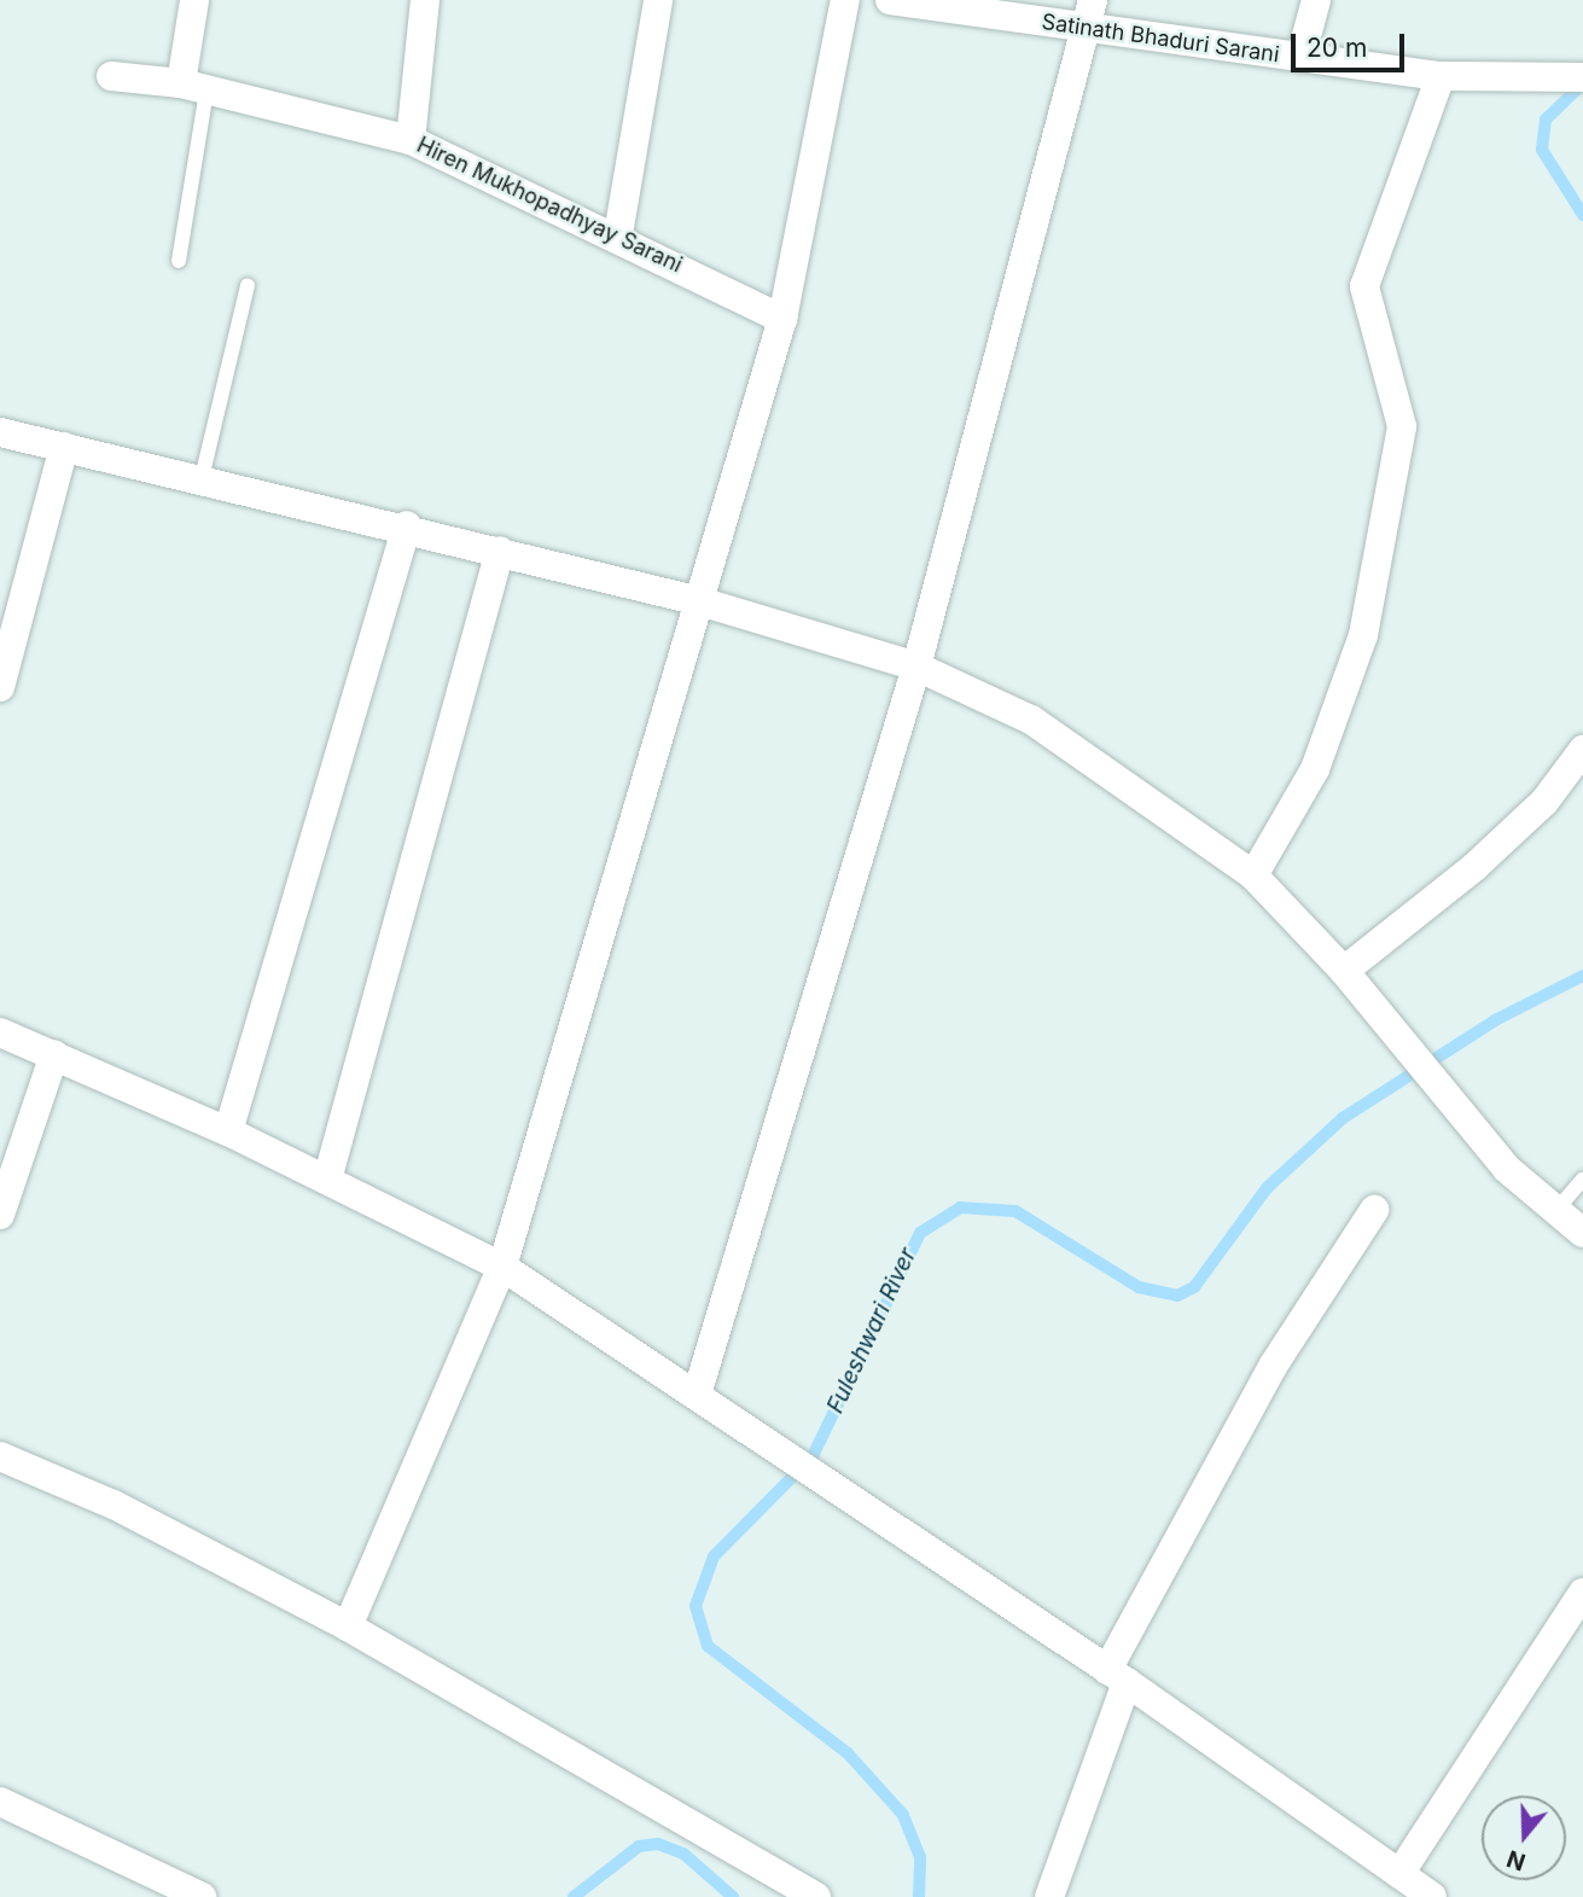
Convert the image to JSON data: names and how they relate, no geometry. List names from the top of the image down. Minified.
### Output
{"streets":{"street":["Satinath Bhaduri Sarani","Hiren Mukhopadhyay Sarani"]},"water":["Fuleshwari River"],"scale_bar":"20 m","north":"bottom"}
